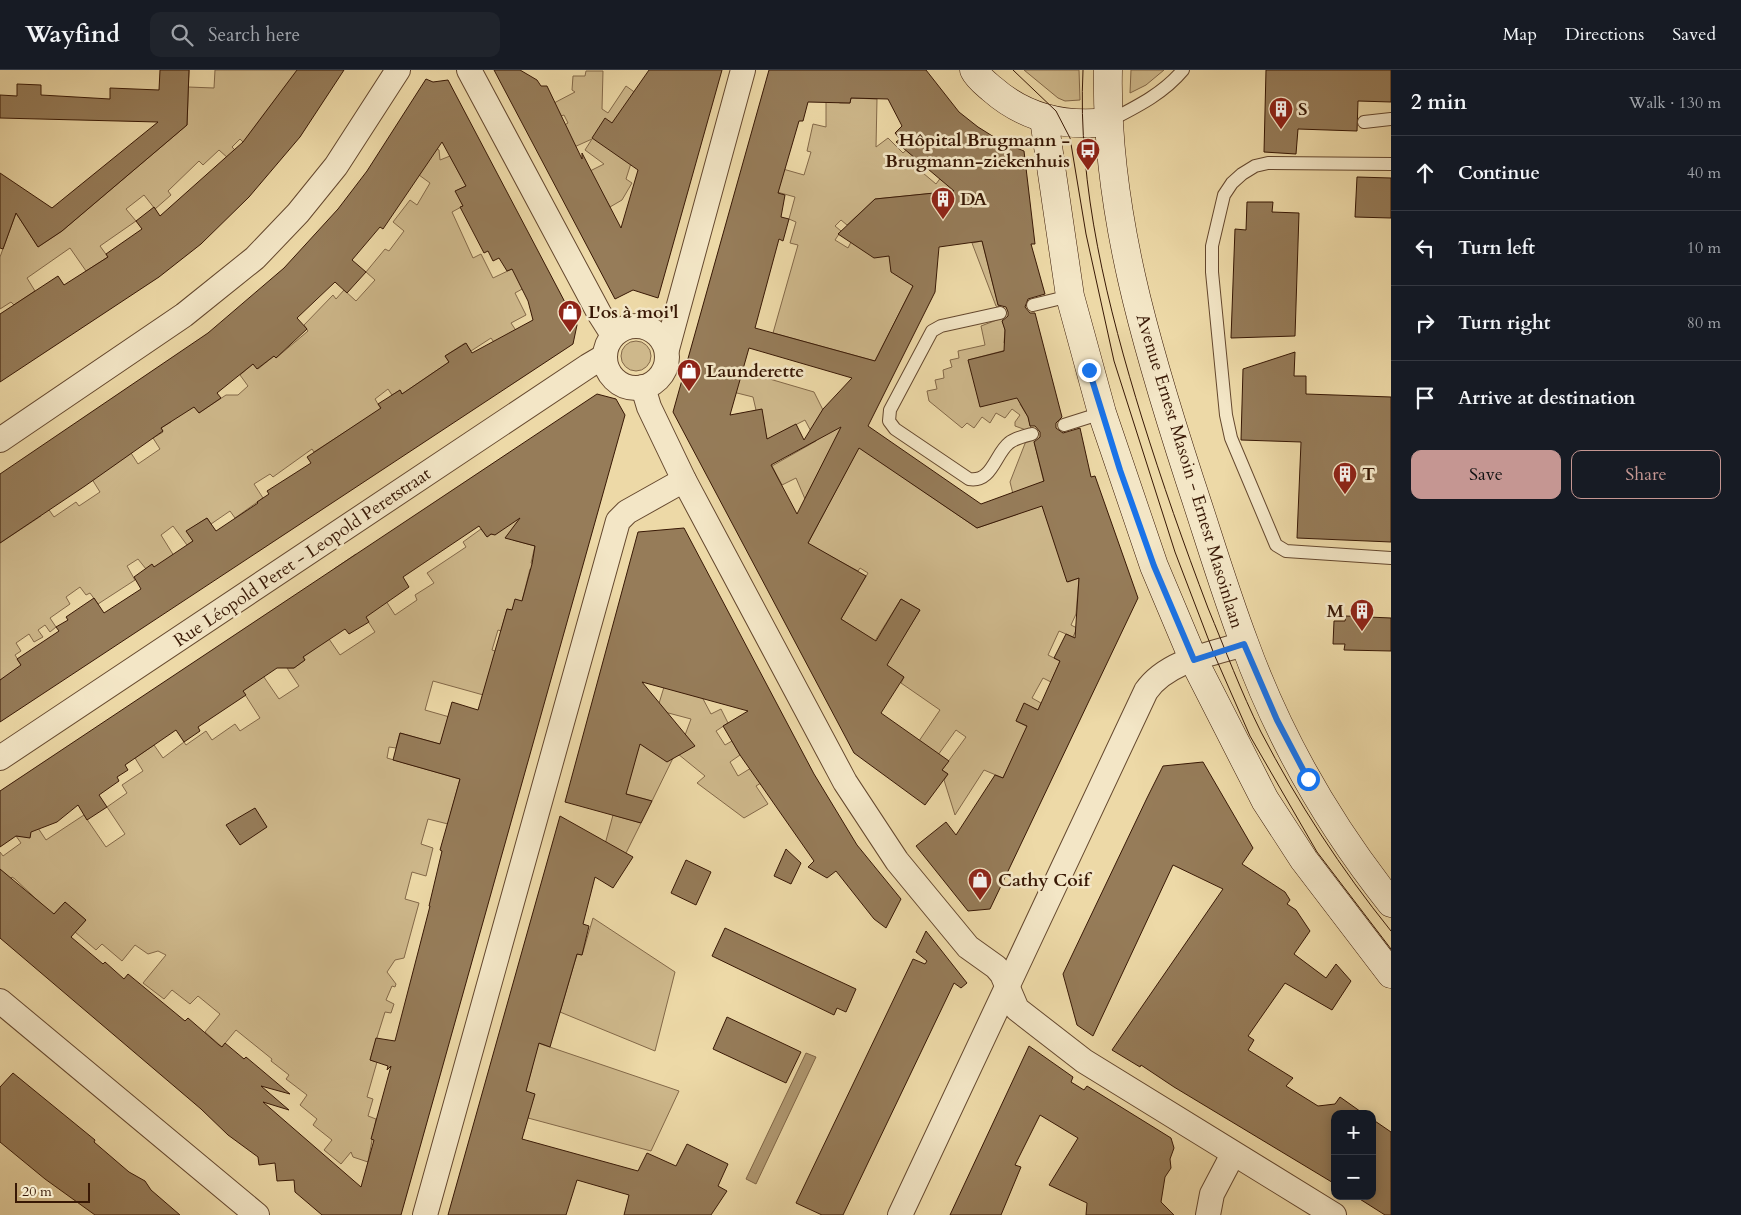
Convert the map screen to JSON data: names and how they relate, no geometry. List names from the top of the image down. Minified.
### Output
{"streets":{"street":["Avenue Ernest Masoin - Ernest Masoinlaan","Rue Léopold Peret - Leopold Peretstraat"]},"places":{"building":["S","DA","T","M"],"bus stop":["Hôpital Brugmann - Brugmann-ziekenhuis"],"shop":["L'os à moi'l","Launderette","Cathy Coif"]},"scale_bar":"20 m","page":{"header":"Wayfind","search":"Search here","nav":["Map","Directions","Saved"],"heading":["2 min","Walk · 130 m"],"list":[["Continue","40 m"],["Turn left","10 m"],["Turn right","80 m"],"Arrive at destination"],"buttons":["Save","Share"],"map_buttons":["+","−"],"scale":"20 m"}}
